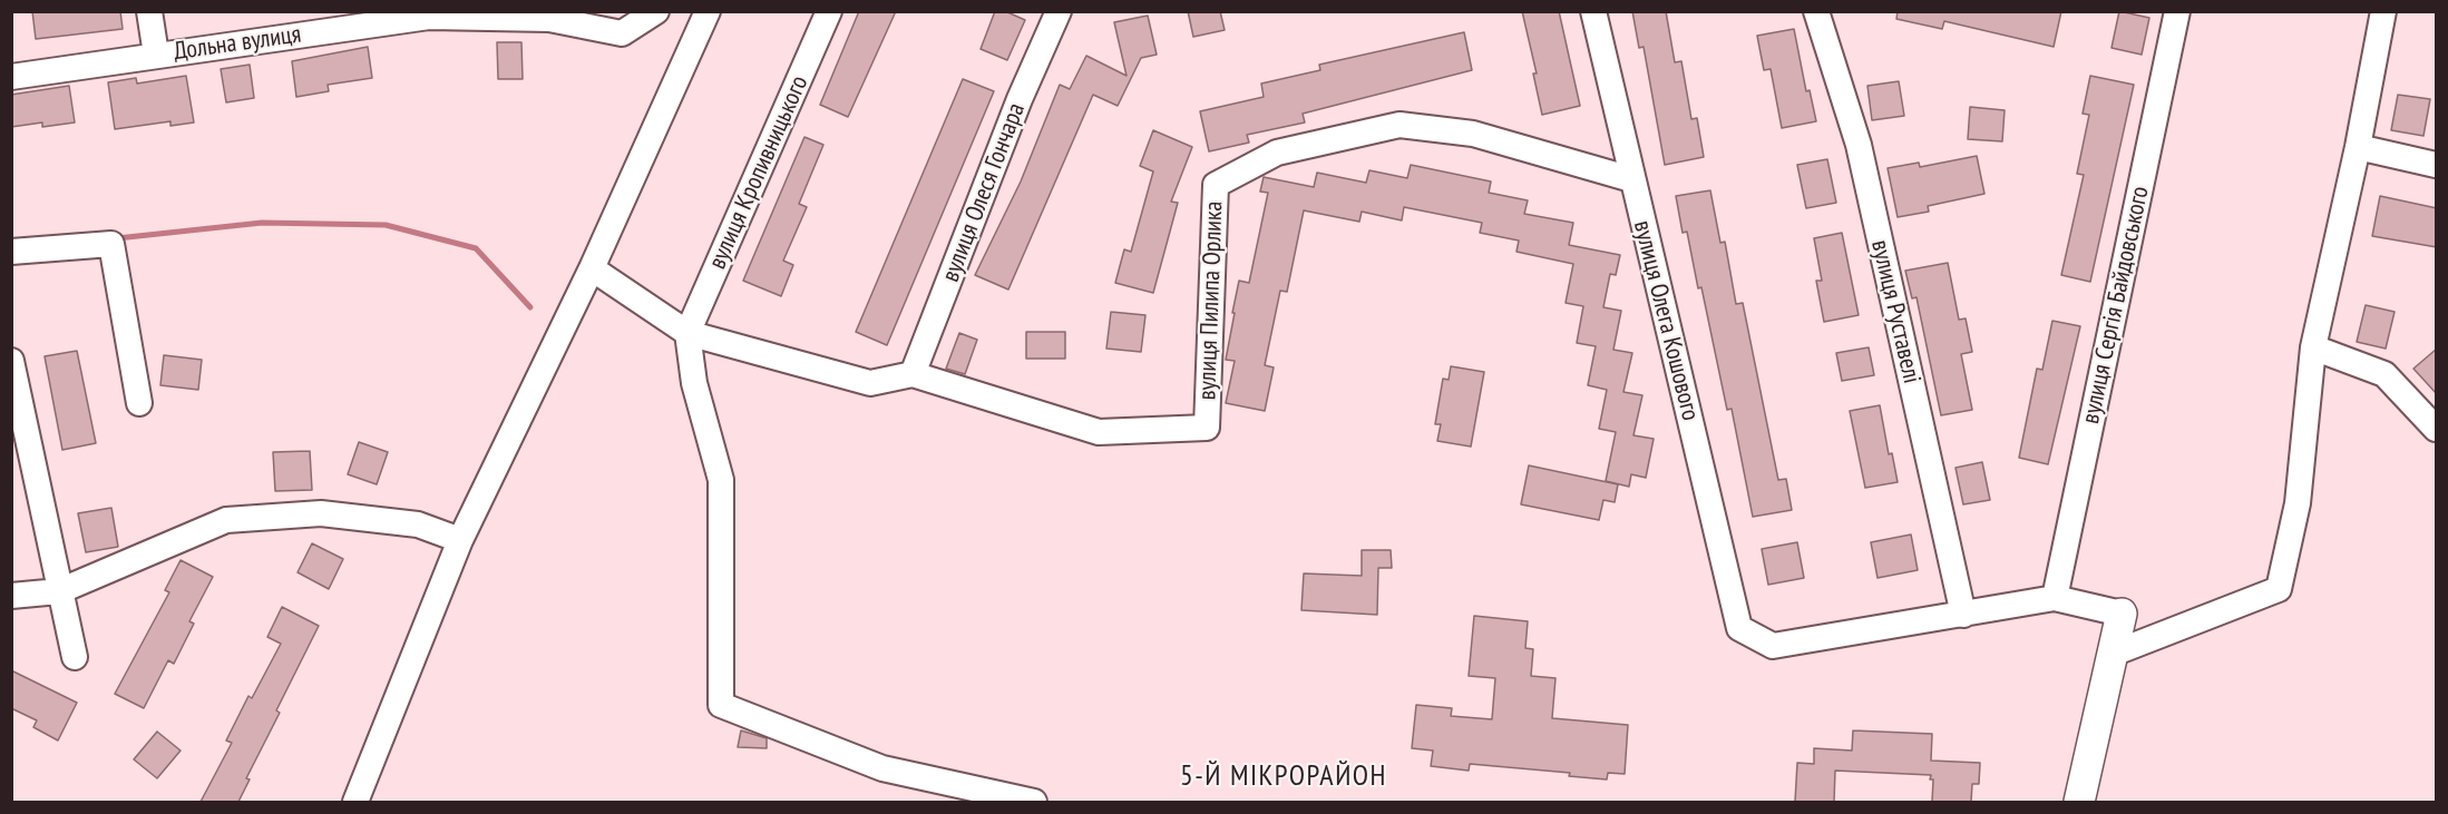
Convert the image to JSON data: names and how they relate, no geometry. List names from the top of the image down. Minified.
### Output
{"streets":{"street":["Дольна вулиця","вулиця Кропивницького","вулиця Олеся Гончара","вулиця Пилипа Орлика","вулиця Сергія Байдовського","вулиця Руставелі","вулиця Олега Кошового"]},"crossings":[["вулиця Олеся Гончара","вулиця Пилипа Орлика"],["вулиця Пилипа Орлика","вулиця Олега Кошового"],["вулиця Руставелі","вулиця Олега Кошового"]],"districts":["5-Й МІКРОРАЙОН"]}
